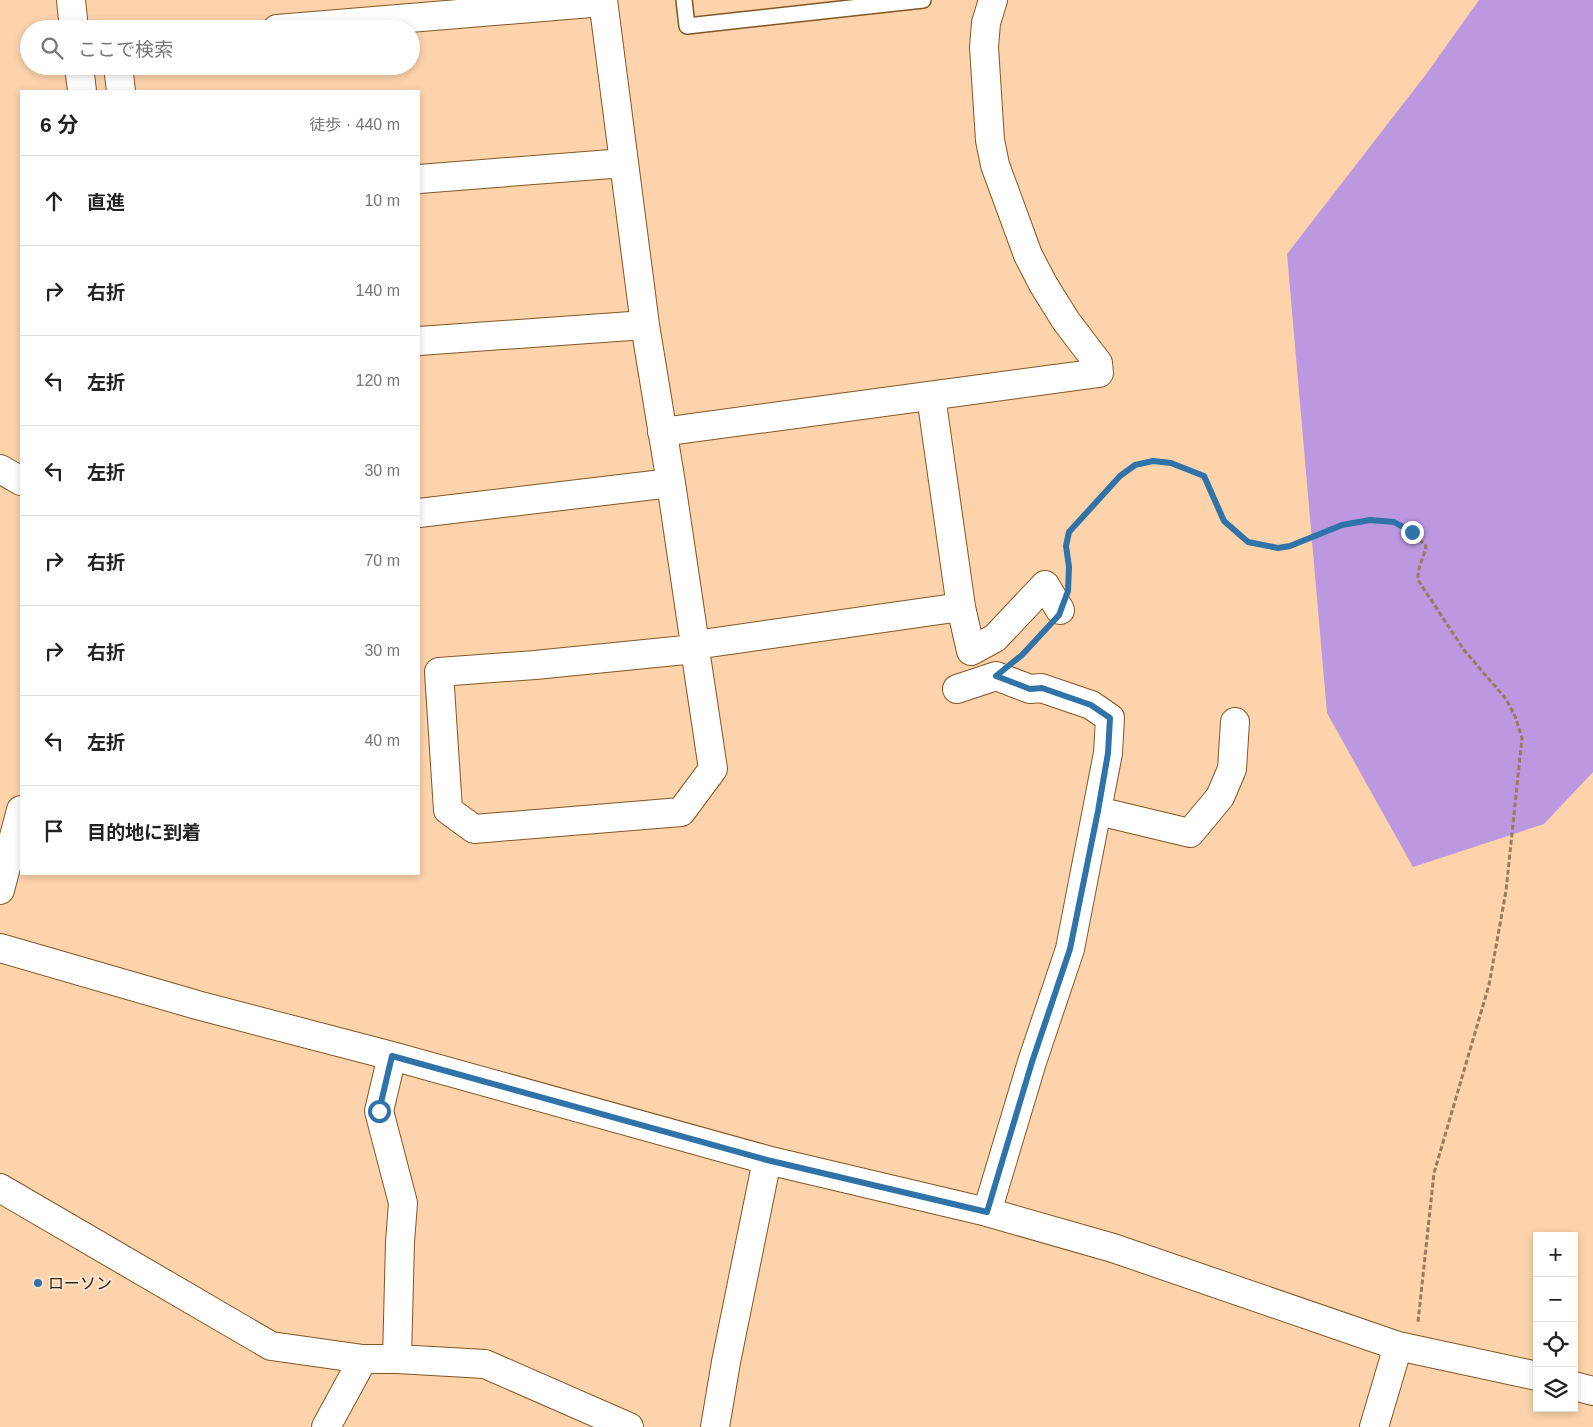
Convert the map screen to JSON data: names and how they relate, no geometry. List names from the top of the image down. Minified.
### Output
{"places":["ローソン"],"page":{"search":"ここで検索","heading":["6 分","徒歩 · 440 m"],"list":[["直進","10 m"],["右折","140 m"],["左折","120 m"],["左折","30 m"],["右折","70 m"],["右折","30 m"],["左折","40 m"],"目的地に到着"],"map_buttons":["+","−"]}}
